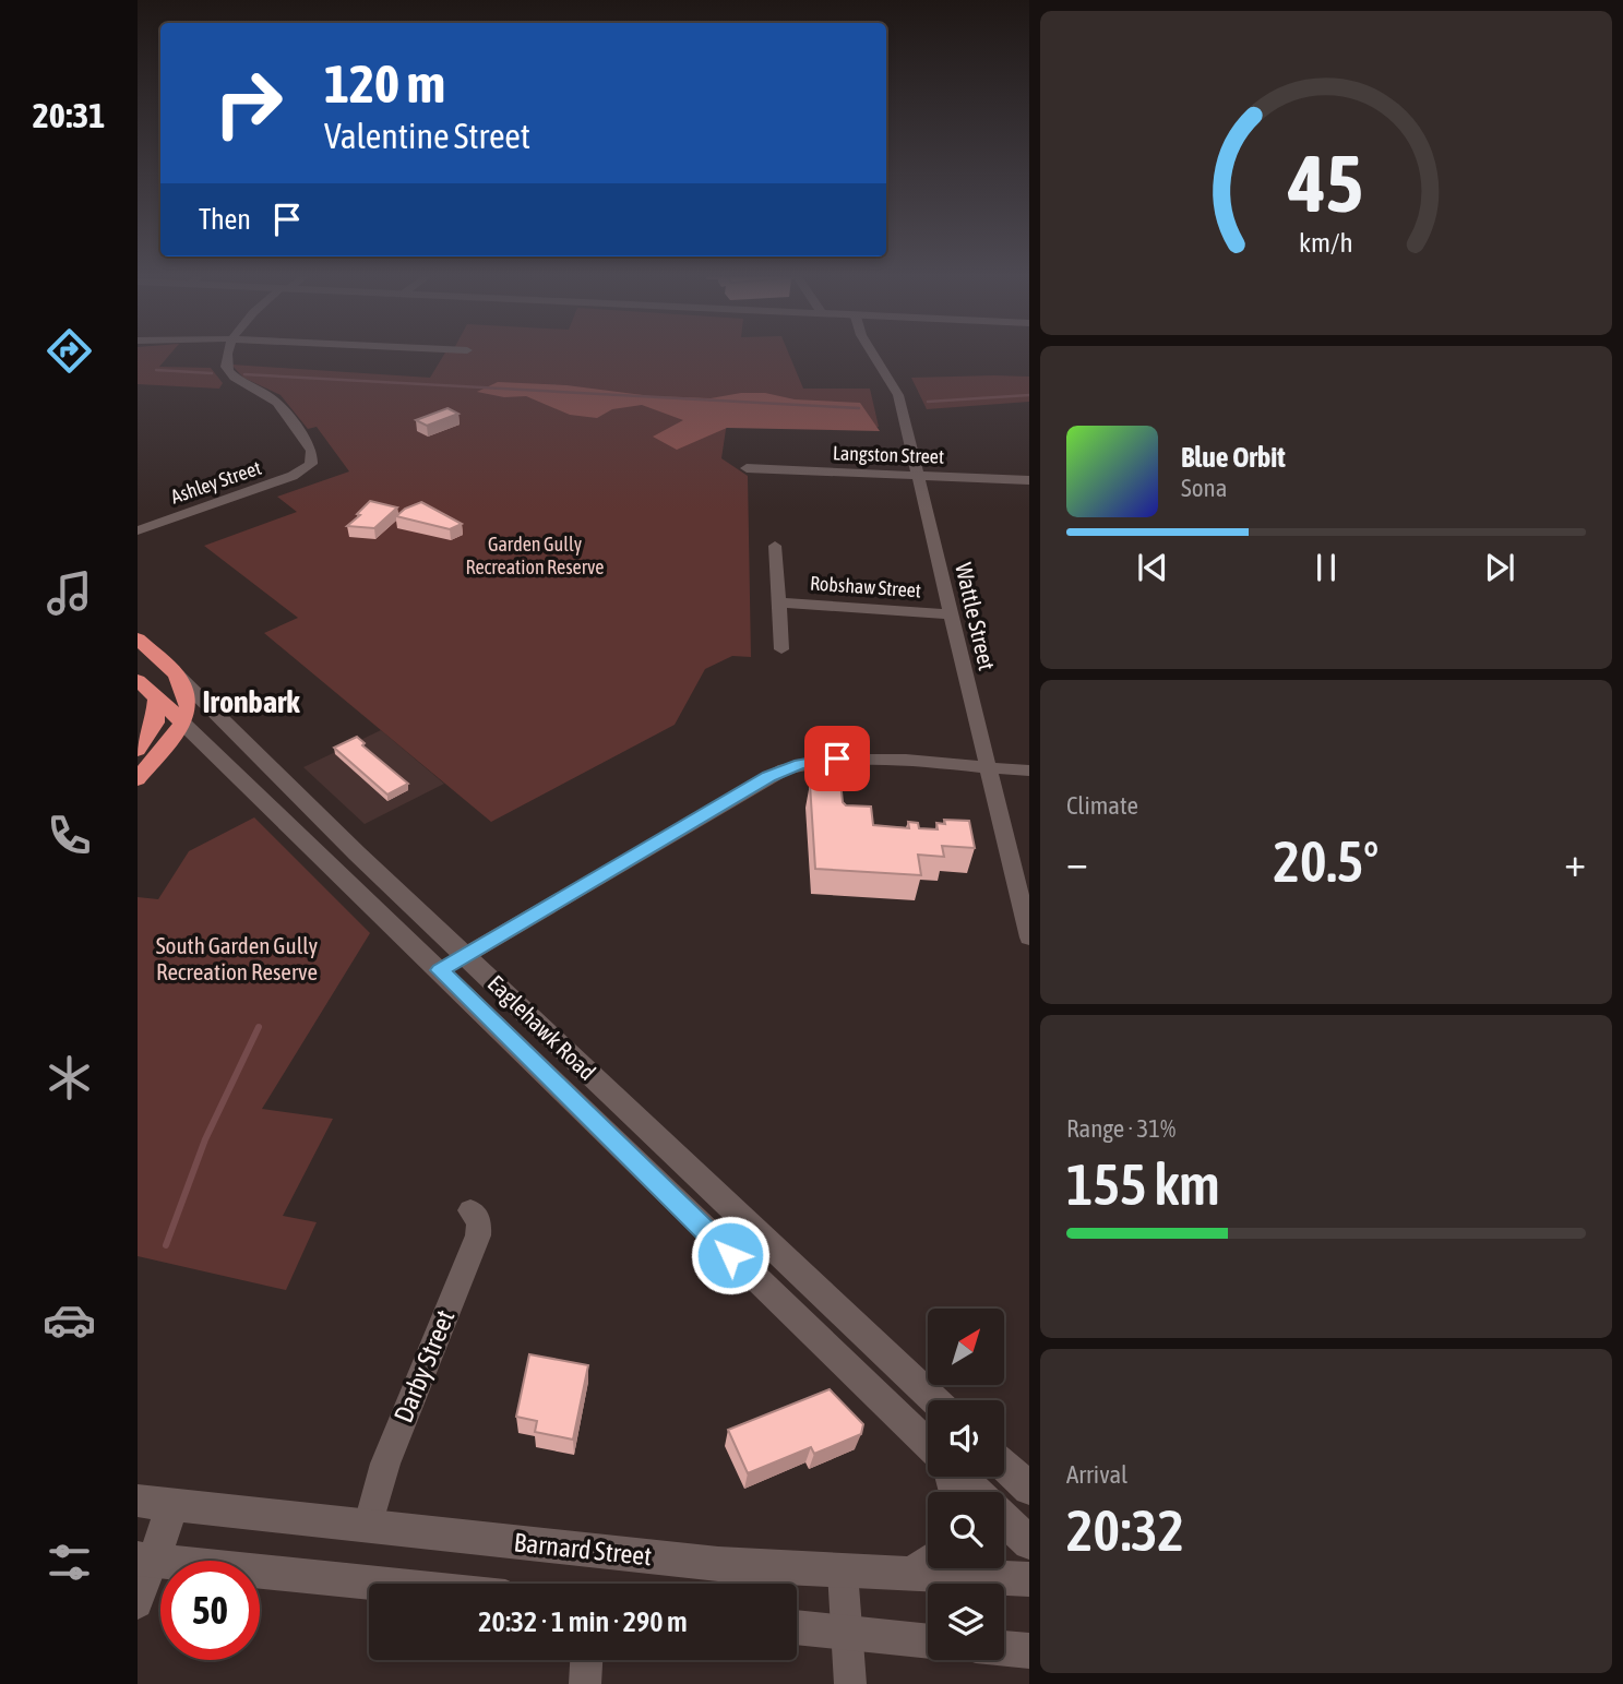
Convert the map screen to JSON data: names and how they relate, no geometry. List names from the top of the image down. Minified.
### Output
{"streets":{"highway":["Eaglehawk Road"],"main road":["Barnard Street"],"street":["Langston Street","Ashley Street","Robshaw Street","Wattle Street","Darby Street"]},"crossings":[["Langston Street","Wattle Street"],["Robshaw Street","Wattle Street"],["Darby Street","Barnard Street"]],"districts":["Ironbark"],"parks":["Garden Gully Recreation Reserve","South Garden Gully Recreation Reserve"],"north":"top right","page":{"tabs":"20:31","turn":["120 m","Valentine Street"],"then":"Then","song":["Blue Orbit","Sona"],"tile":["Climate",["Range · 31%","155 km"],["Arrival","20:32"]],"heat":["−","20.5°","+"],"limit":"50","trip":"20:32 · 1 min · 290 m","gauge":["45","km/h"]}}
